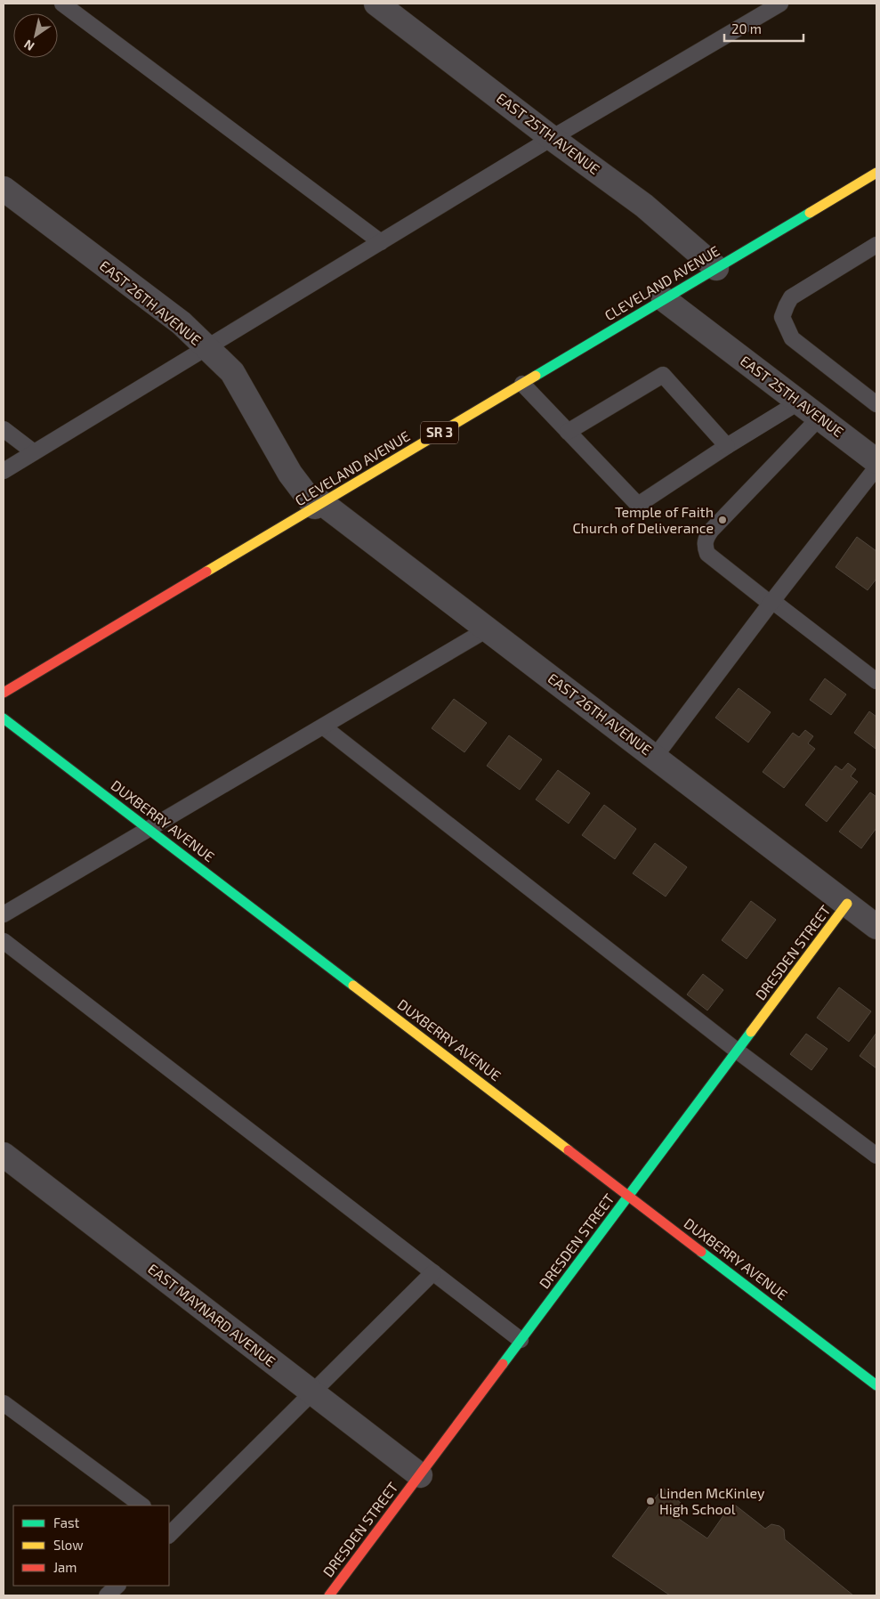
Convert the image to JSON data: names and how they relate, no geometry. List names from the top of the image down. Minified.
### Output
{"streets":{"street":["EAST 25TH AVENUE","CLEVELAND AVENUE","EAST 26TH AVENUE","SR 3","DUXBERRY AVENUE","DRESDEN STREET","EAST MAYNARD AVENUE"]},"crossings":[["EAST 25TH AVENUE","CLEVELAND AVENUE"],["CLEVELAND AVENUE","EAST 26TH AVENUE"],["EAST 26TH AVENUE","DRESDEN STREET"],["DUXBERRY AVENUE","DRESDEN STREET"],["DRESDEN STREET","EAST MAYNARD AVENUE"]],"places":["Temple of Faith Church of Deliverance","Linden McKinley High School"],"legend":["Fast","Slow","Jam"],"scale_bar":"20 m","north":"bottom left"}
